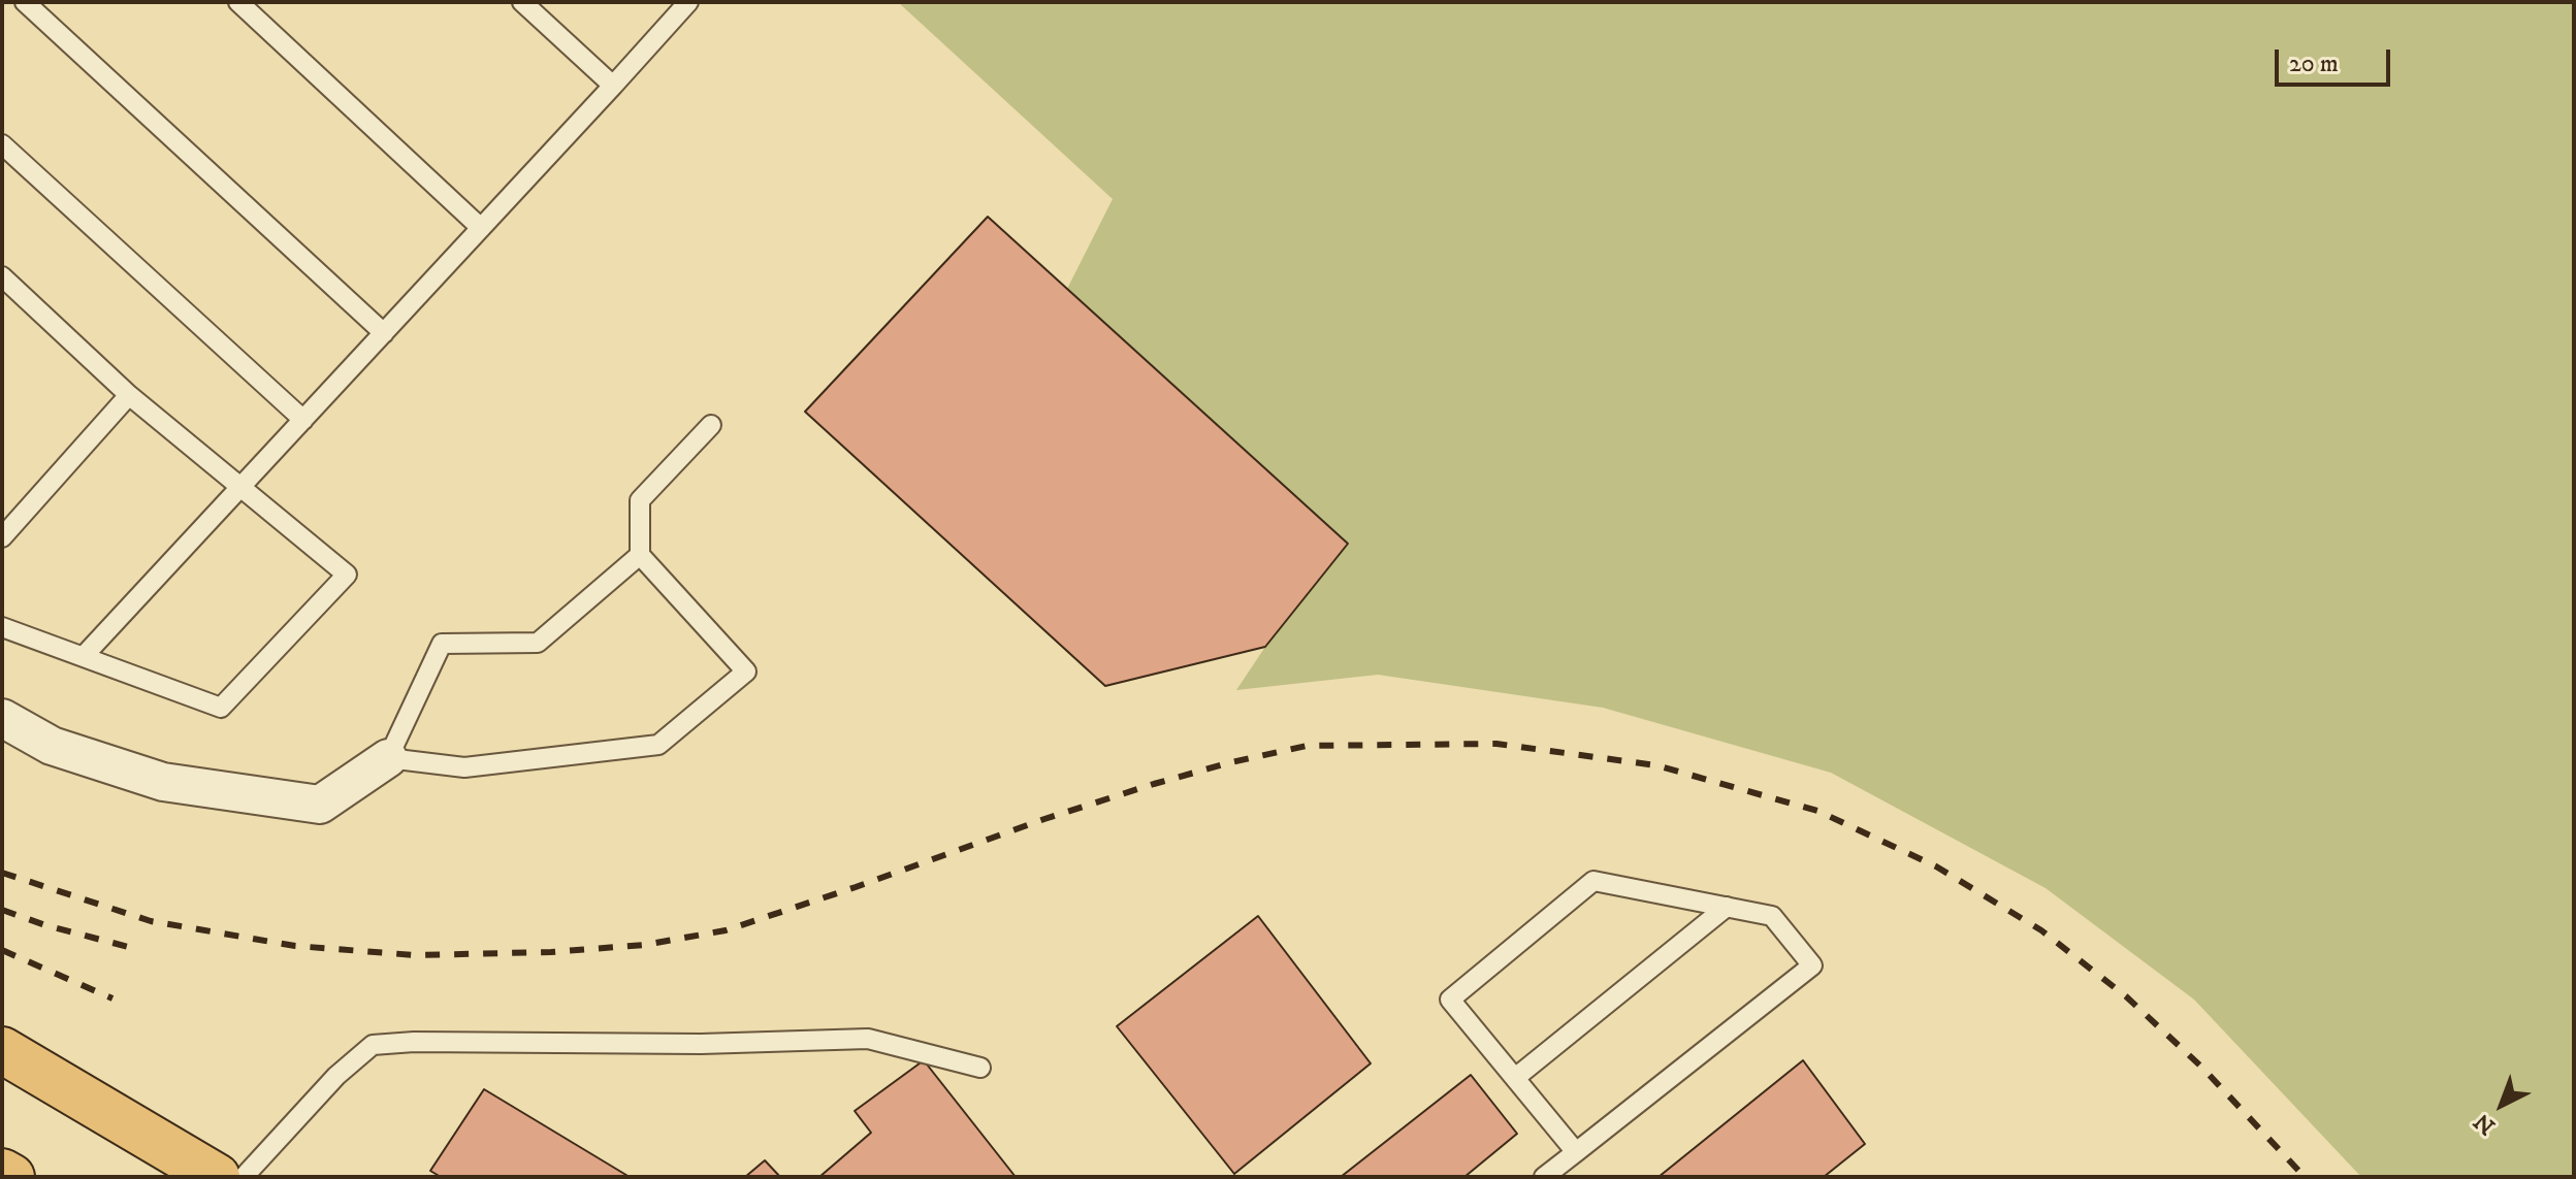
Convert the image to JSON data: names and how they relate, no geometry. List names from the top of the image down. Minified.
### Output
{"scale_bar":"20 m","north":"bottom left"}
